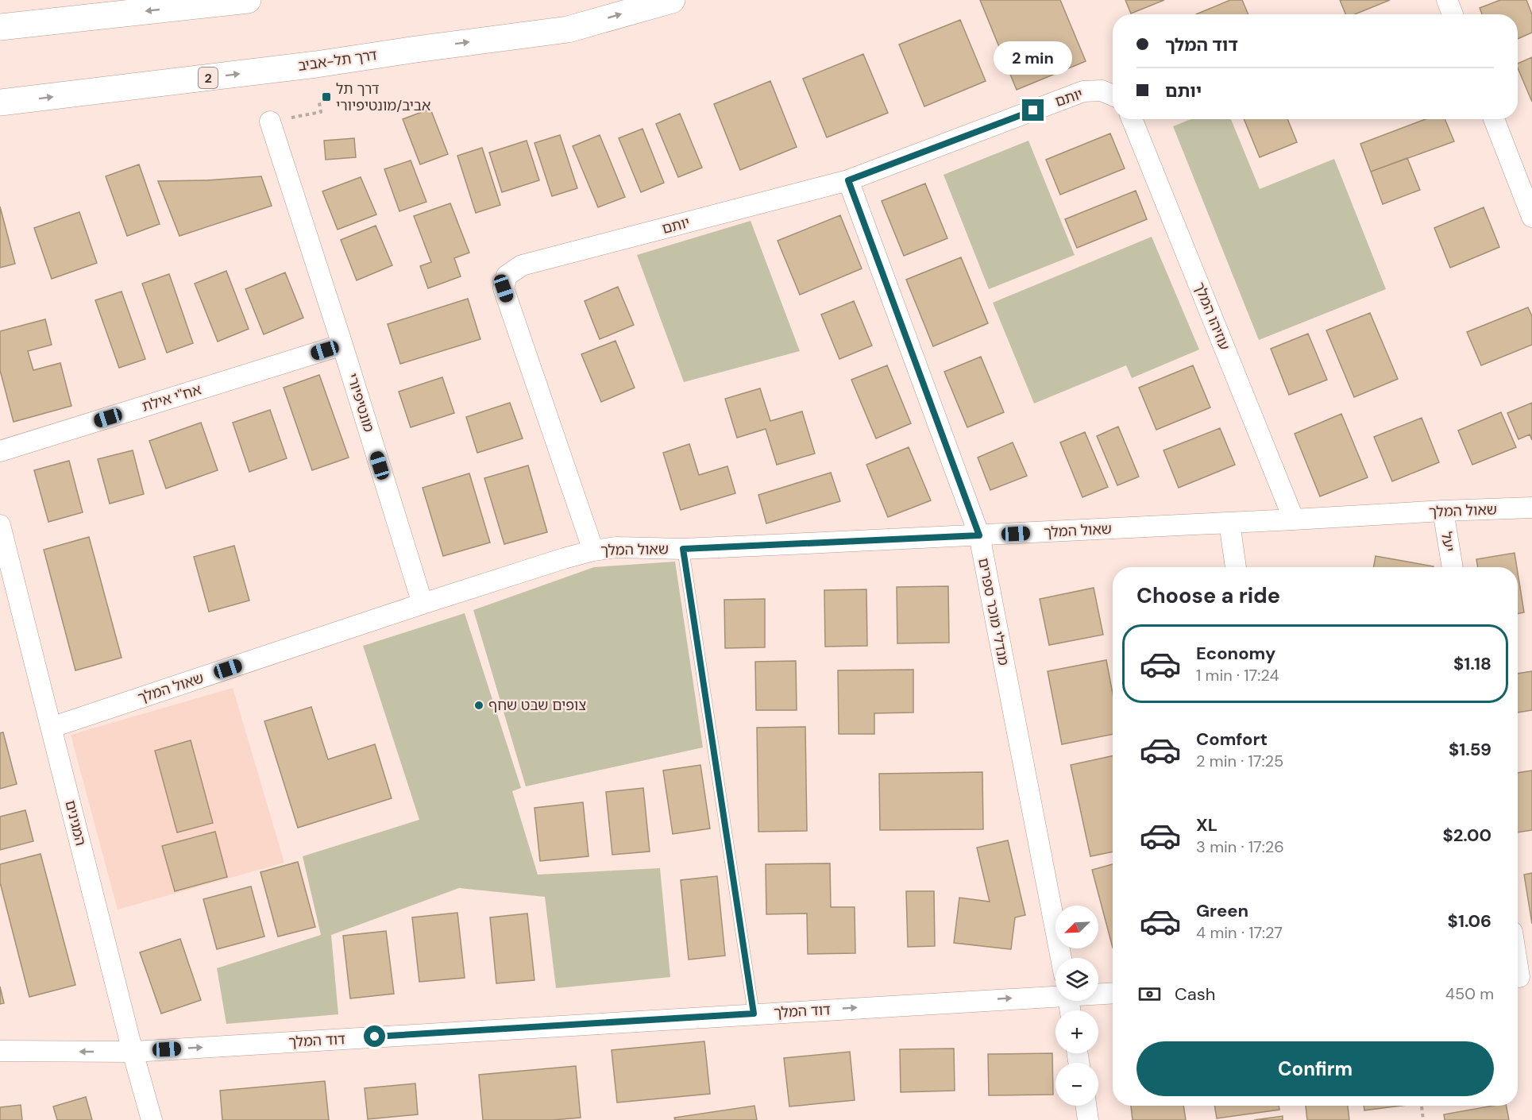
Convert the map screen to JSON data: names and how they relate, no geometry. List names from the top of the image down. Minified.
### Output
{"streets":{"highway":["דרך תל-אביב","2"],"street":["יותם","עוזיהו המלך","אח''י אילת","מונטיפיורי","שאול המלך","יעל","מנדלי מוכר ספרים","המגינים","דוד המלך"]},"crossings":[["יותם","שאול המלך"],["יותם","מנדלי מוכר ספרים"],["עוזיהו המלך","שאול המלך"],["אח''י אילת","מונטיפיורי"],["מונטיפיורי","שאול המלך"],["שאול המלך","יעל"],["שאול המלך","מנדלי מוכר ספרים"],["שאול המלך","המגינים"],["המגינים","דוד המלך"]],"places":{"transit":["דרך תל אביב/מונטיפיורי"],"other":["צופים שבט שחף"]},"north":"bottom left","page":{"banner":["דוד המלך","יותם"],"bubble":"2 min","heading":"Choose a ride","list":[{"name":"Economy","note":"1 min · 17:24","value":"$1.18"},{"name":"Comfort","note":"2 min · 17:25","value":"$1.59"},{"name":"XL","note":"3 min · 17:26","value":"$2.00"},{"name":"Green","note":"4 min · 17:27","value":"$1.06"}],"map_buttons":["+","−"],"pay":["Cash","450 m"],"buttons":"Confirm"}}
